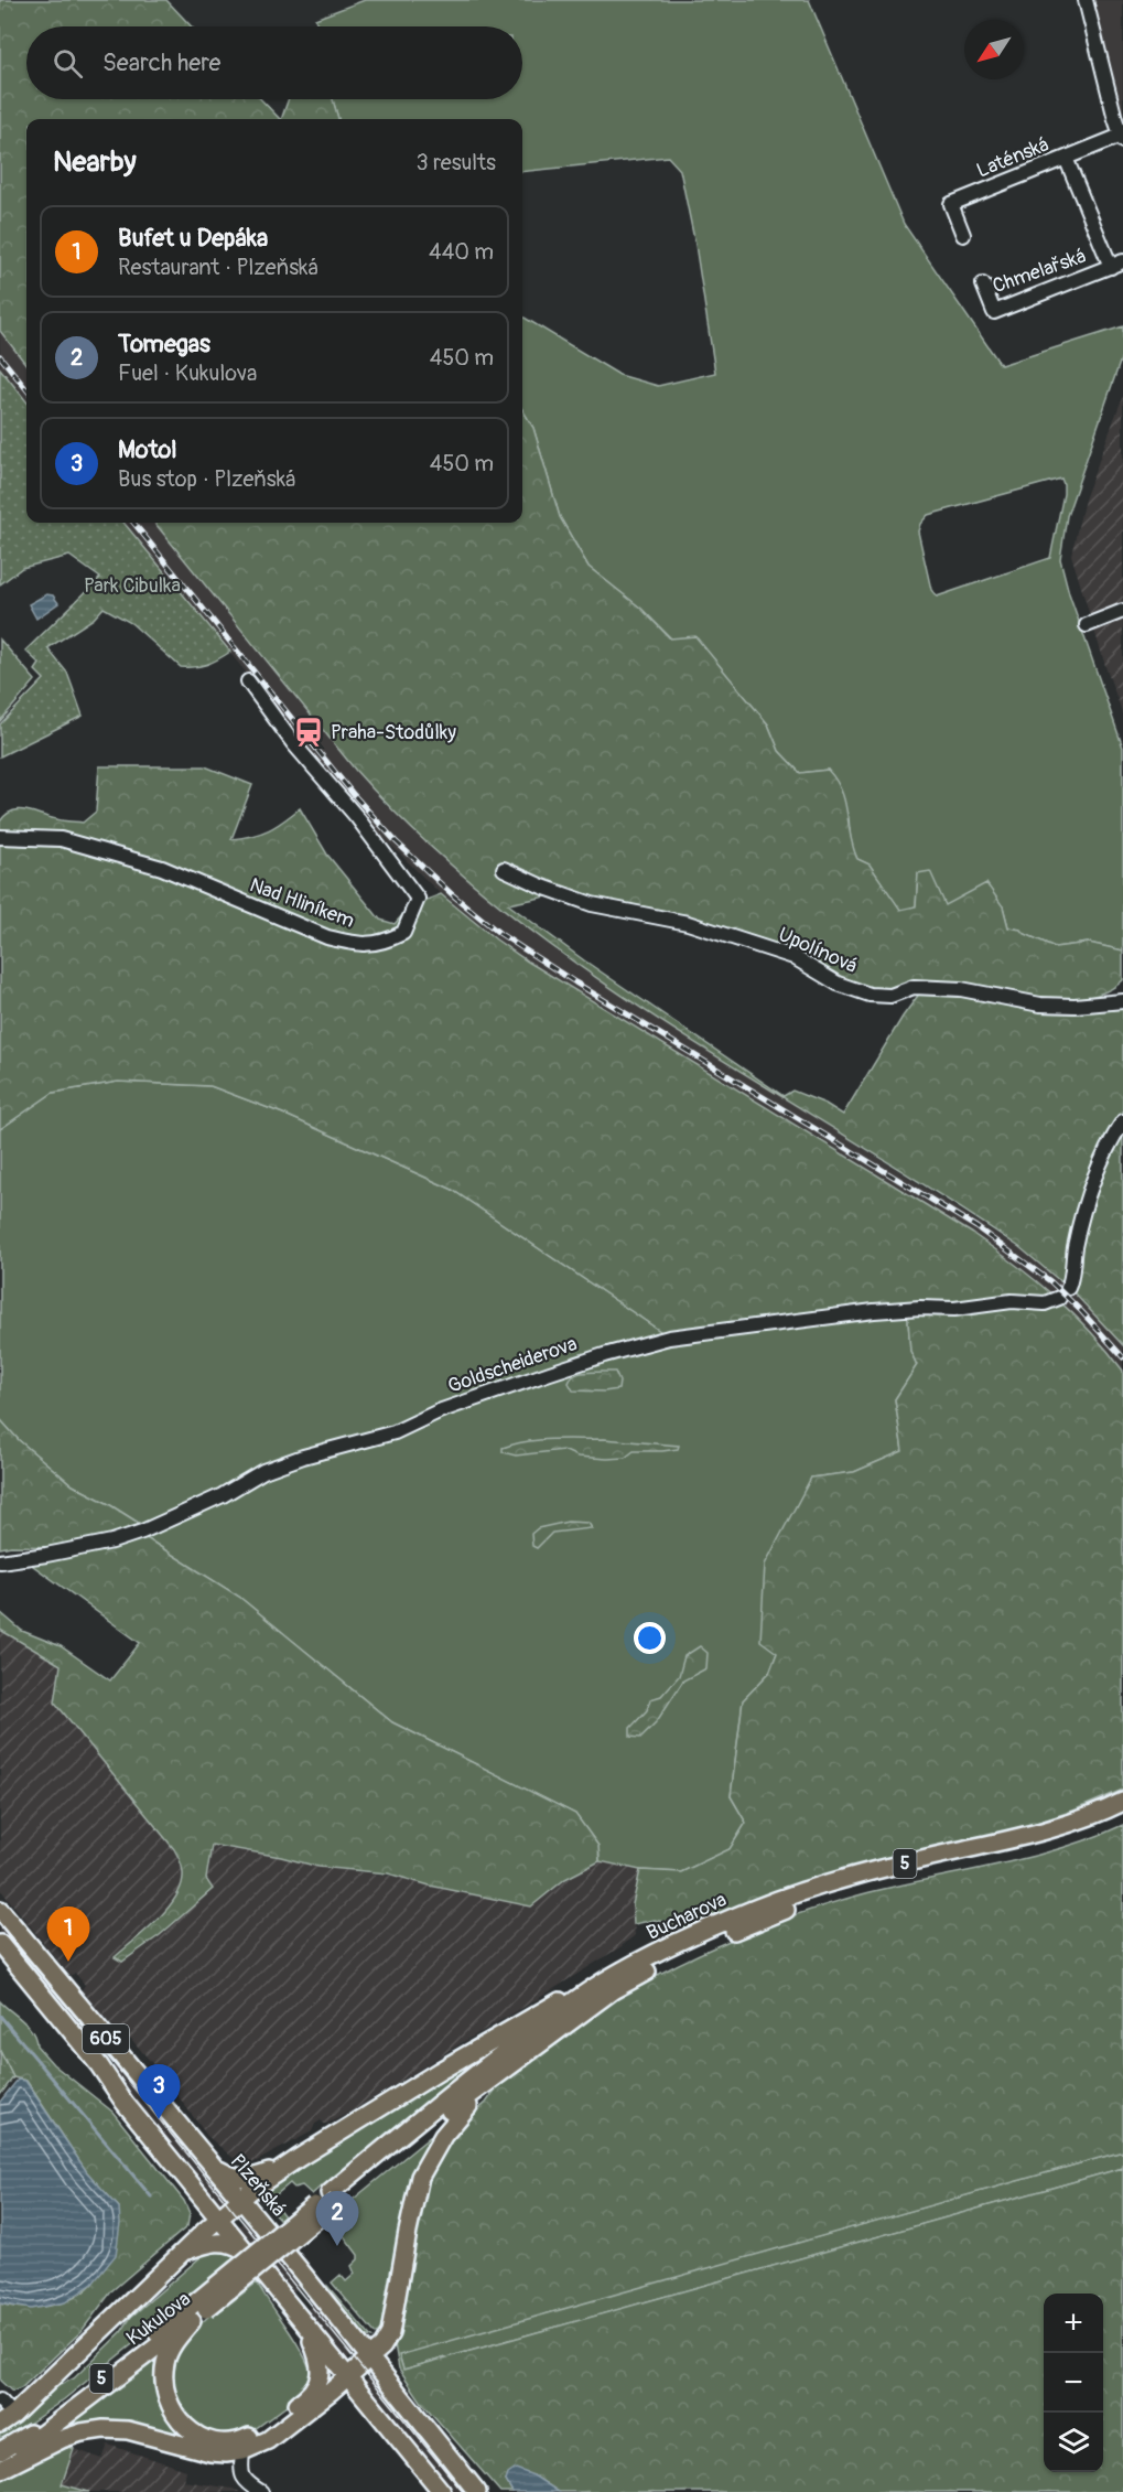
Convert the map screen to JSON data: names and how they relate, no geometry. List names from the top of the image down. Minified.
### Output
{"streets":{"main road":["5","Bucharova","605","Plzeňská","Kukulova"],"street":["Laténská","Chmelařská","Nad Hliníkem","Upolínová","Goldscheiderova"]},"crossings":[["Bucharova","Kukulova"]],"parks":["Park Cibulka"],"places":{"station":["Praha-Stodůlky"]},"north":"bottom left","page":{"search":"Search here","heading":["Nearby","3 results"],"list":[{"mark":"1","name":"Bufet u Depáka","note":"Restaurant · Plzeňská","value":"440 m"},{"mark":"2","name":"Tomegas","note":"Fuel · Kukulova","value":"450 m"},{"mark":"3","name":"Motol","note":"Bus stop · Plzeňská","value":"450 m"}],"pins":["1","3","2"],"map_buttons":["+","−"]}}
